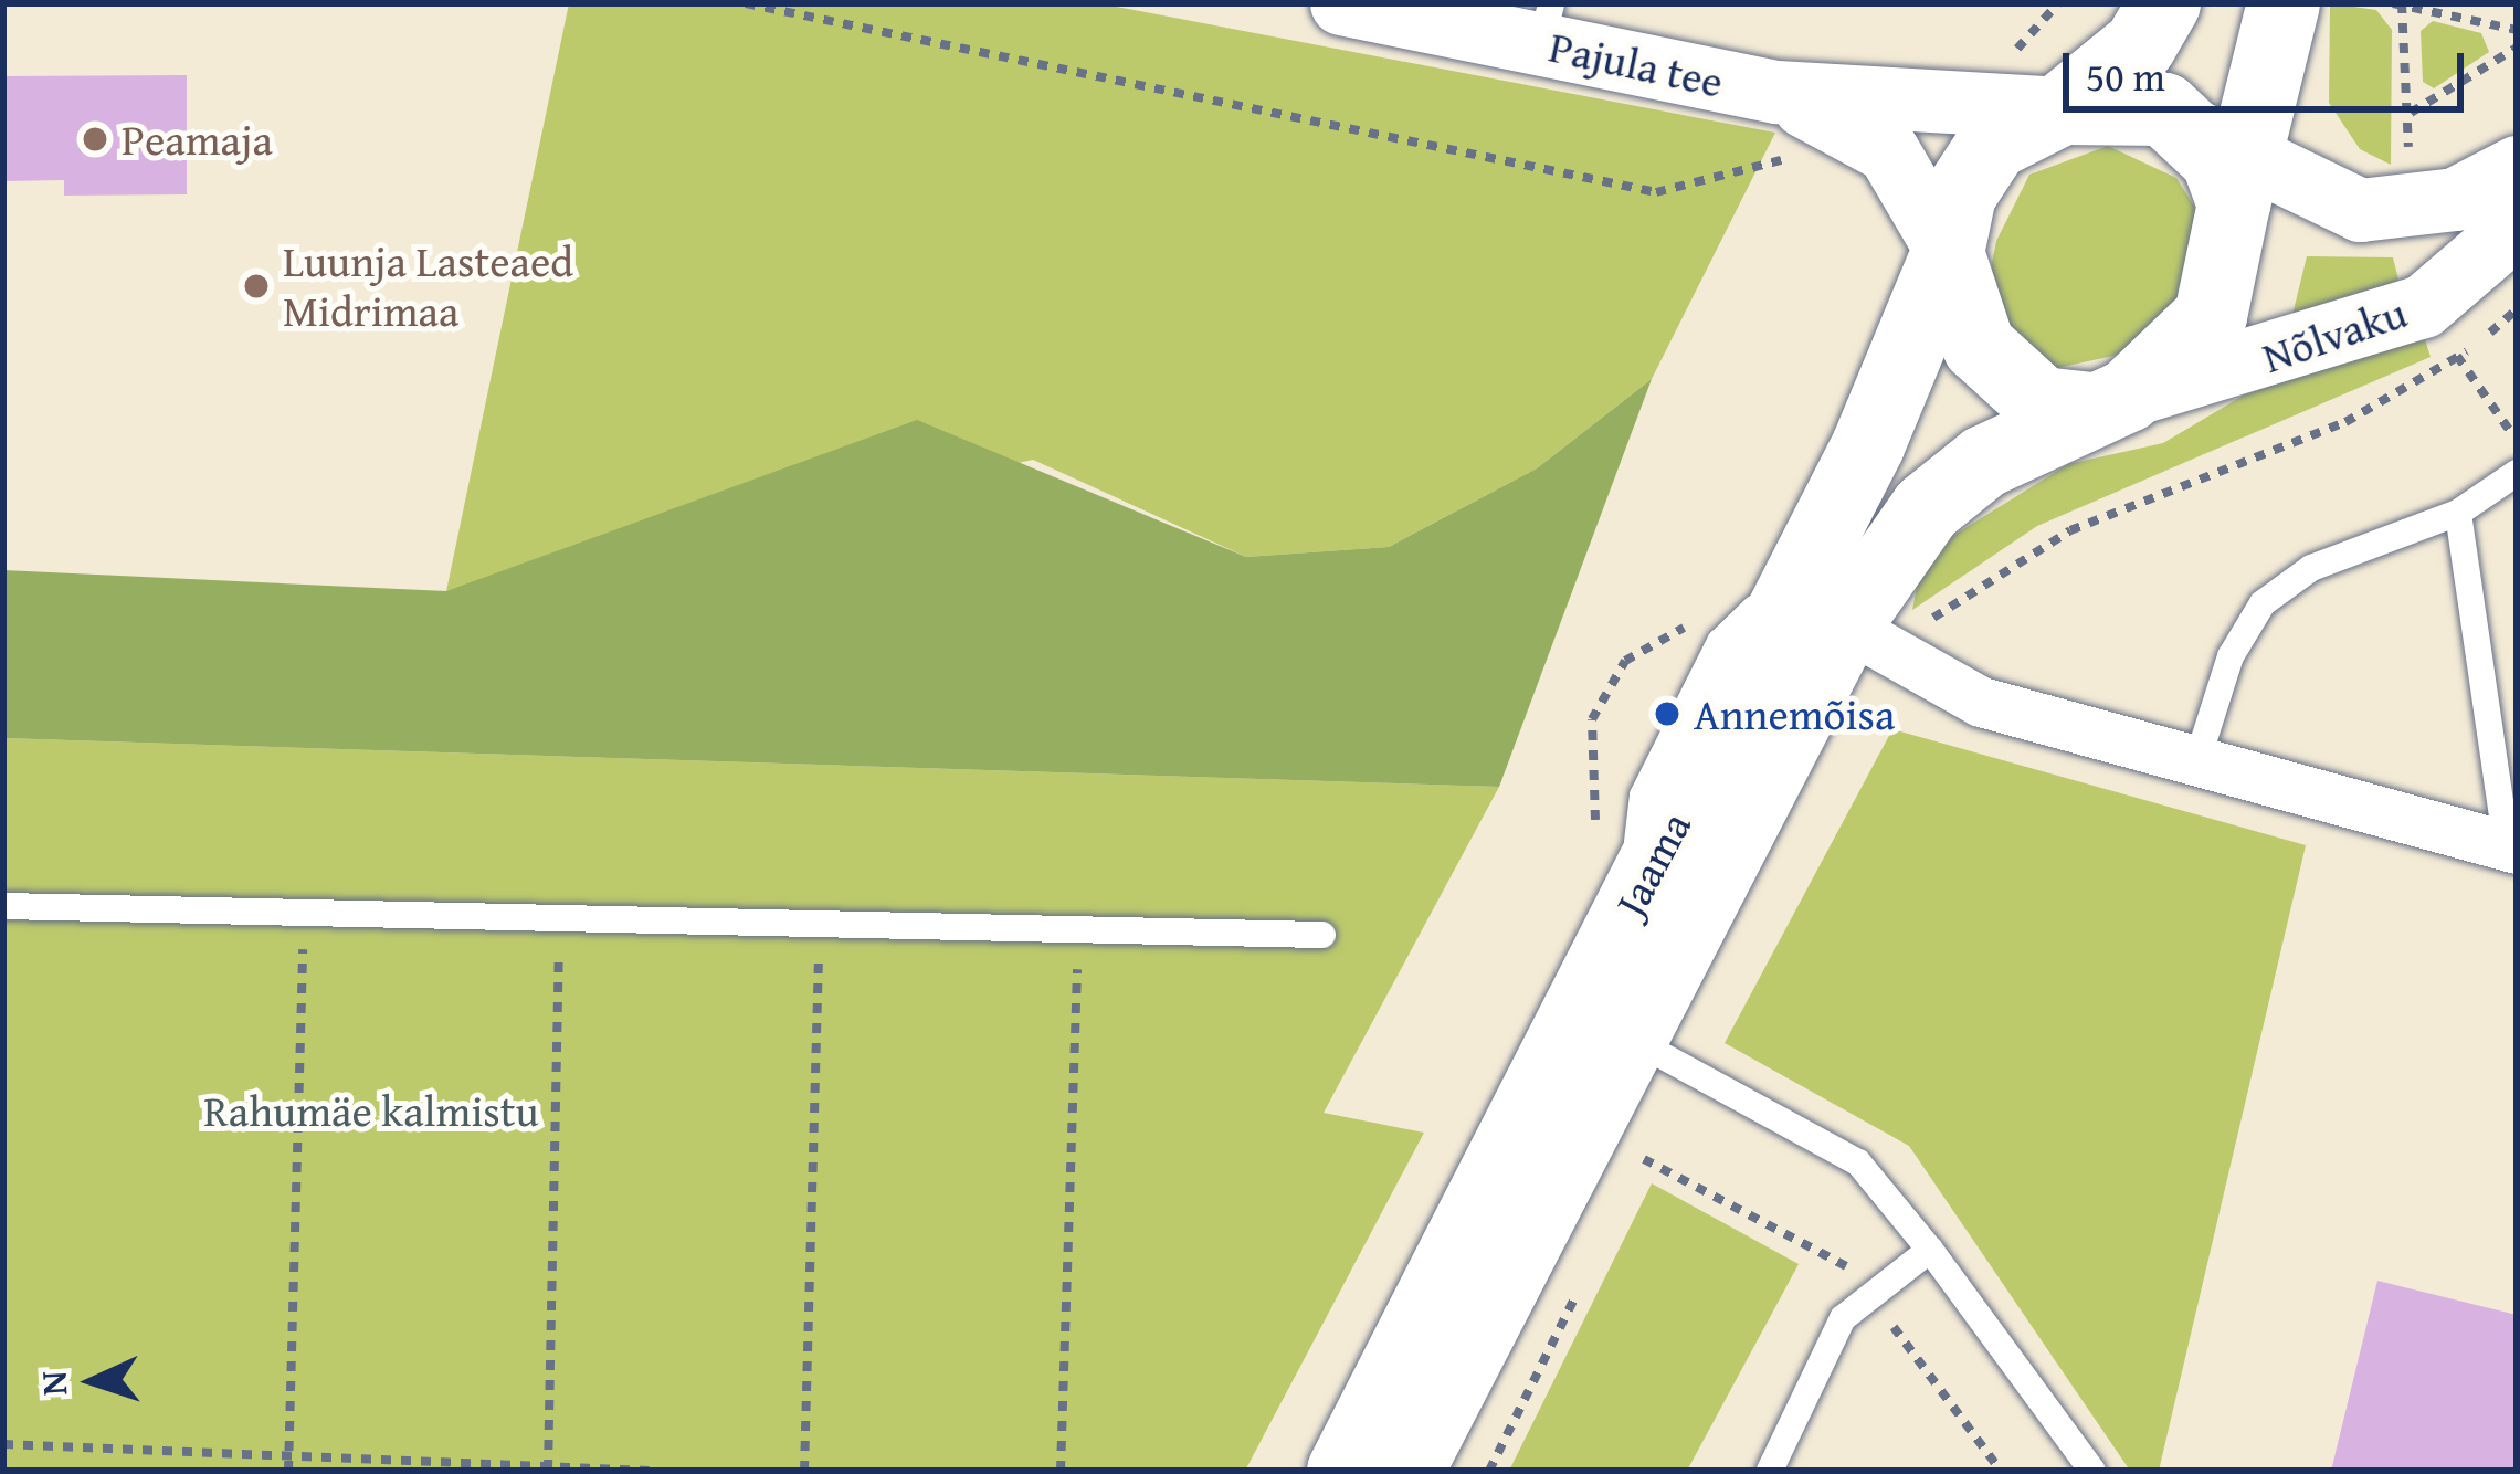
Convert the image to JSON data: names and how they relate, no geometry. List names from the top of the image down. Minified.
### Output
{"streets":{"main road":["Jaama"],"street":["Pajula tee","Nõlvaku"]},"crossings":[["Nõlvaku","Jaama"]],"parks":["Rahumäe kalmistu"],"places":["Peamaja","Luunja Lasteaed Midrimaa","Annemõisa"],"scale_bar":"50 m","north":"left"}
